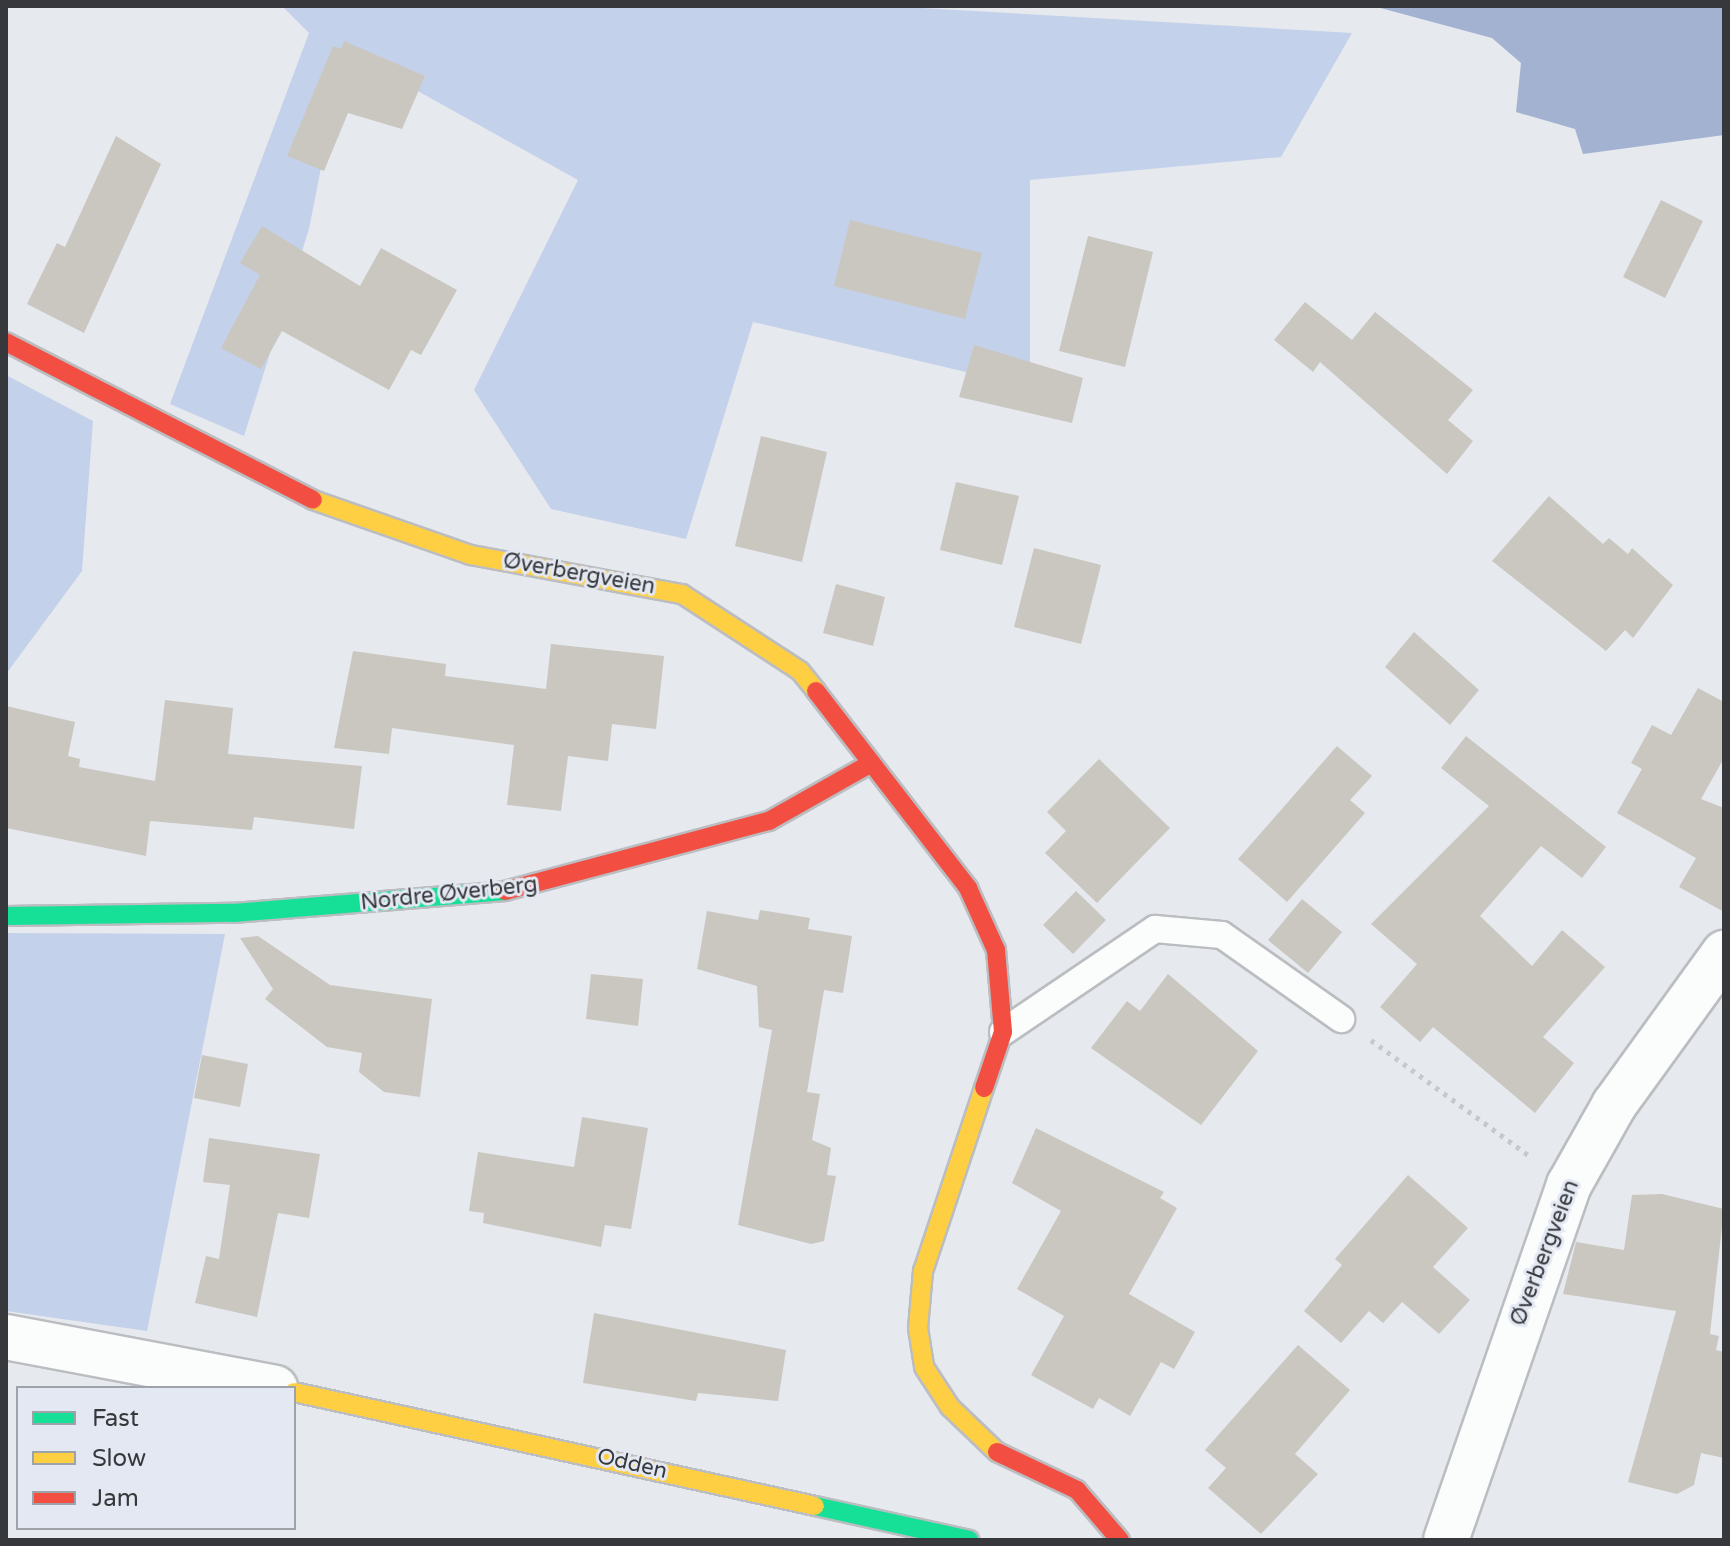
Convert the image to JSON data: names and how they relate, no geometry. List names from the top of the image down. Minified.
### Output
{"streets":{"street":["Øverbergveien","Nordre Øverberg","Odden"]},"crossings":[["Øverbergveien","Nordre Øverberg"]],"legend":["Fast","Slow","Jam"]}
